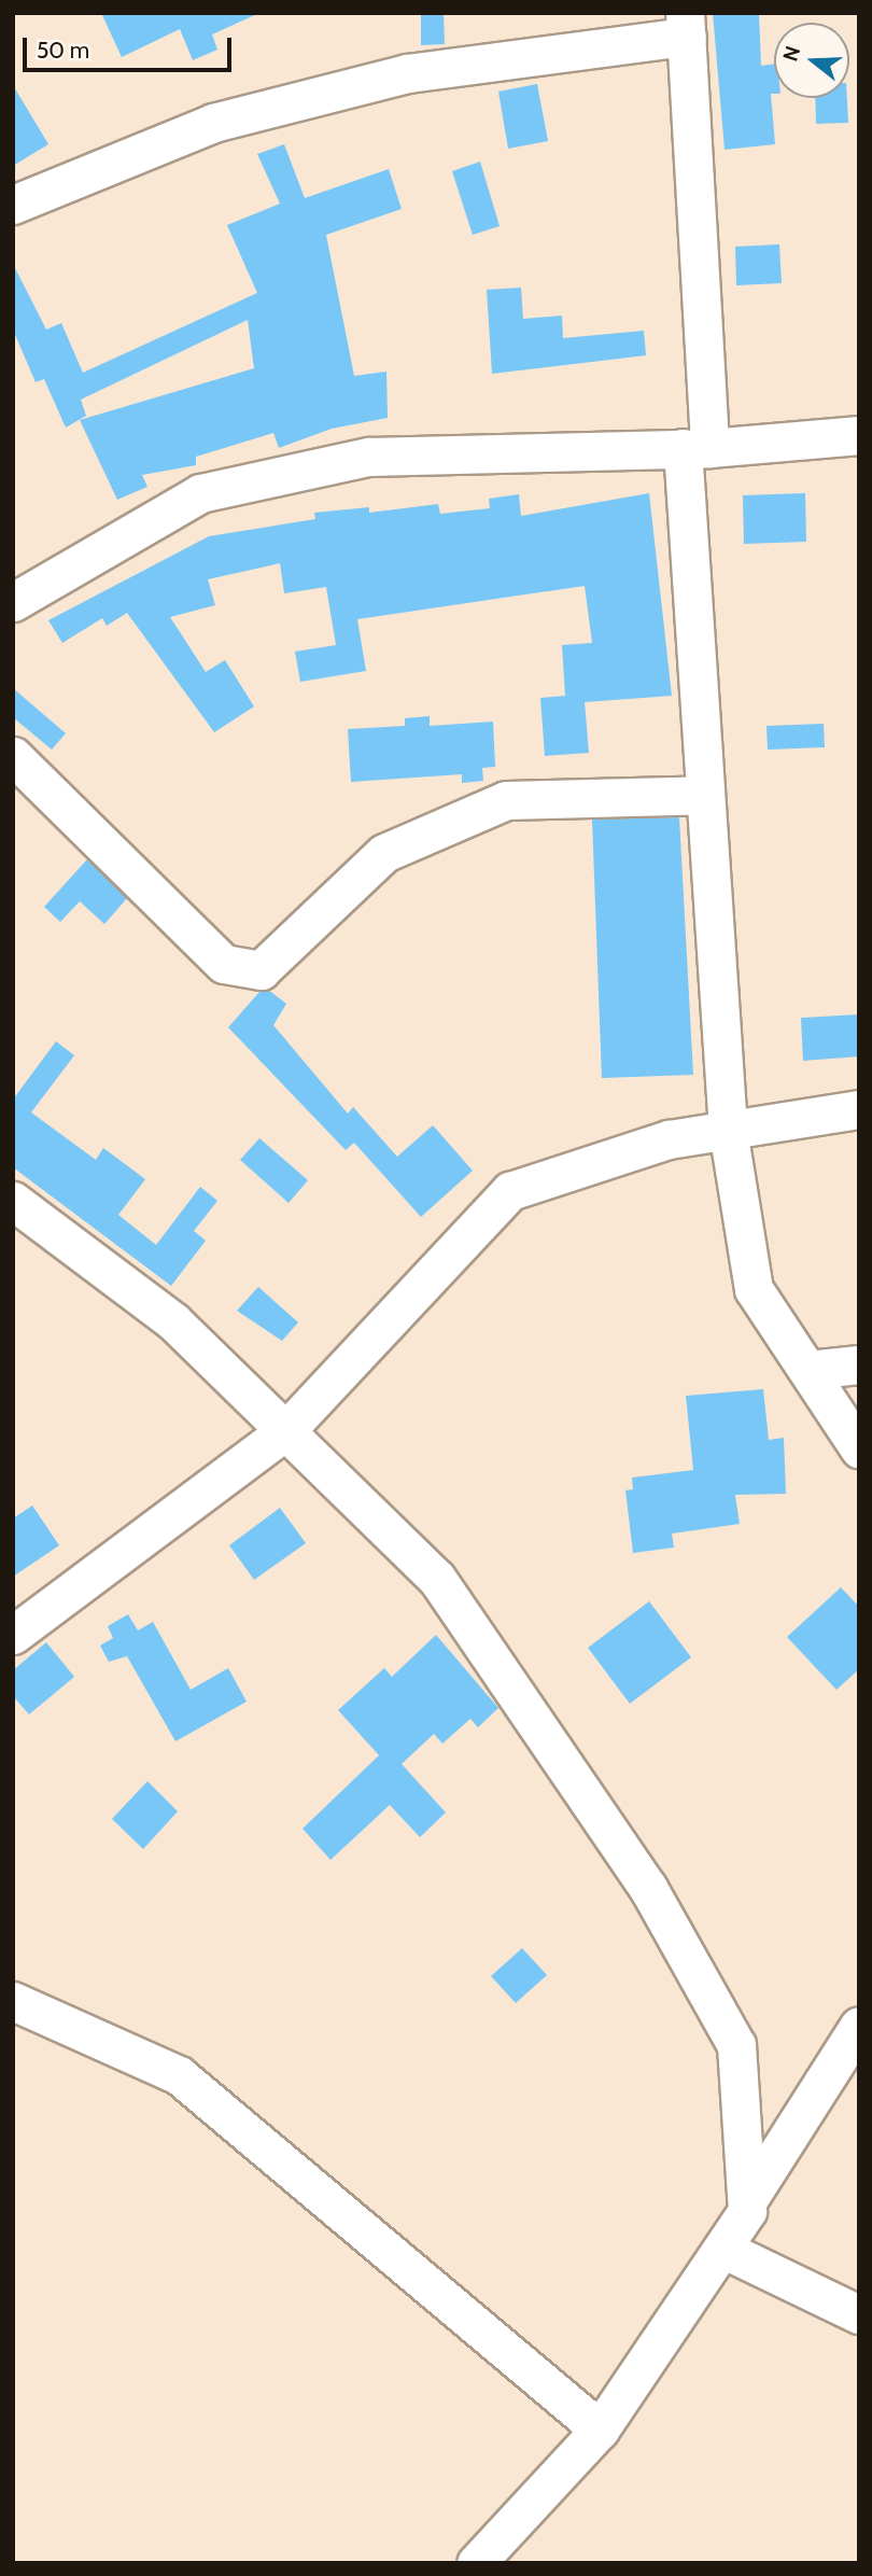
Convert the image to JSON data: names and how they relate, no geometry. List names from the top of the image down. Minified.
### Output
{"scale_bar":"50 m","north":"left"}
